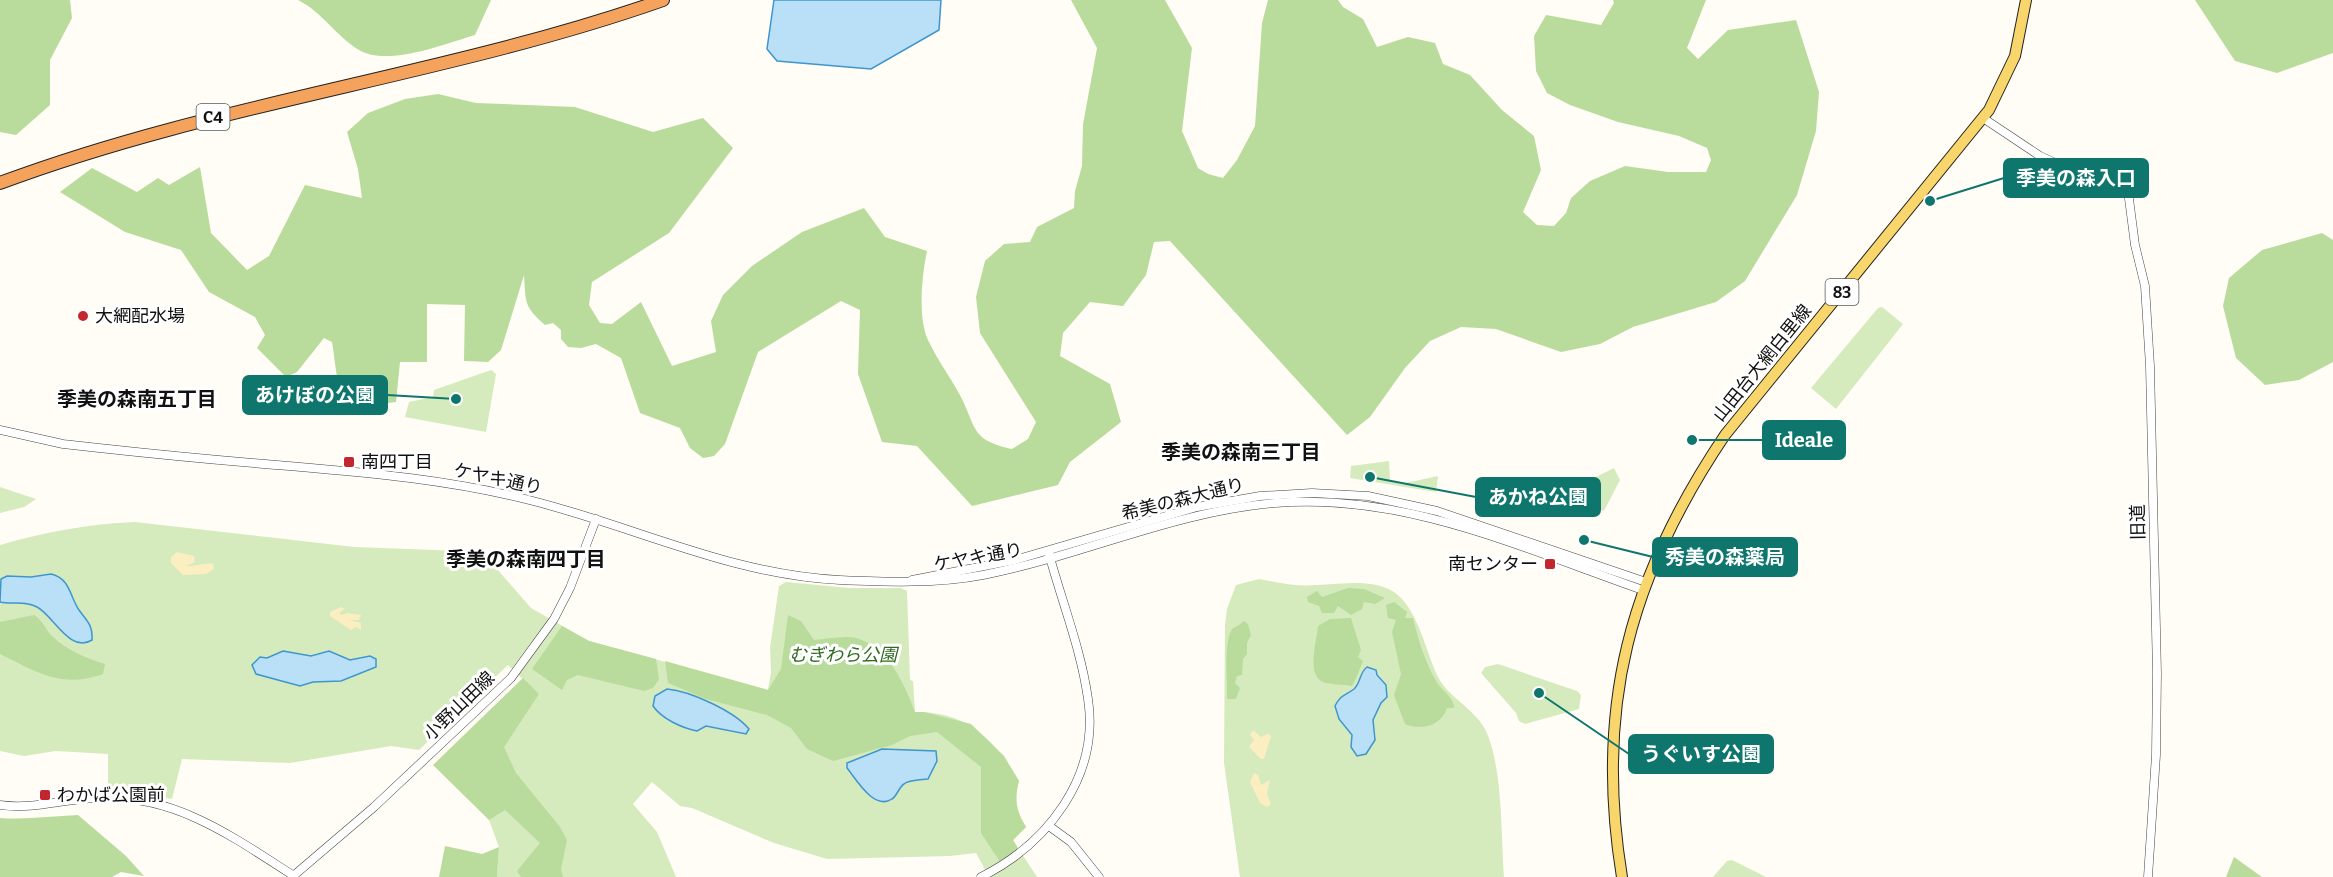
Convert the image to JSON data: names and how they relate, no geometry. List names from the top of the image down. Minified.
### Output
{"streets":{"highway":["C4"],"main road":["83","山田台大網白里線"],"street":["ケヤキ通り","希美の森大通り","旧道","小野山田線"]},"crossings":[["山田台大網白里線","希美の森大通り"],["山田台大網白里線","旧道"],["ケヤキ通り","希美の森大通り"],["ケヤキ通り","小野山田線"]],"districts":["季美の森南五丁目","季美の森南三丁目","季美の森南四丁目"],"parks":["むぎわら公園"],"places":{"other":["季美の森入口","大網配水場","あけぼの公園","Ideale","あかね公園","秀美の森薬局","うぐいす公園"],"transit":["南四丁目","南センター","わかば公園前"]}}
